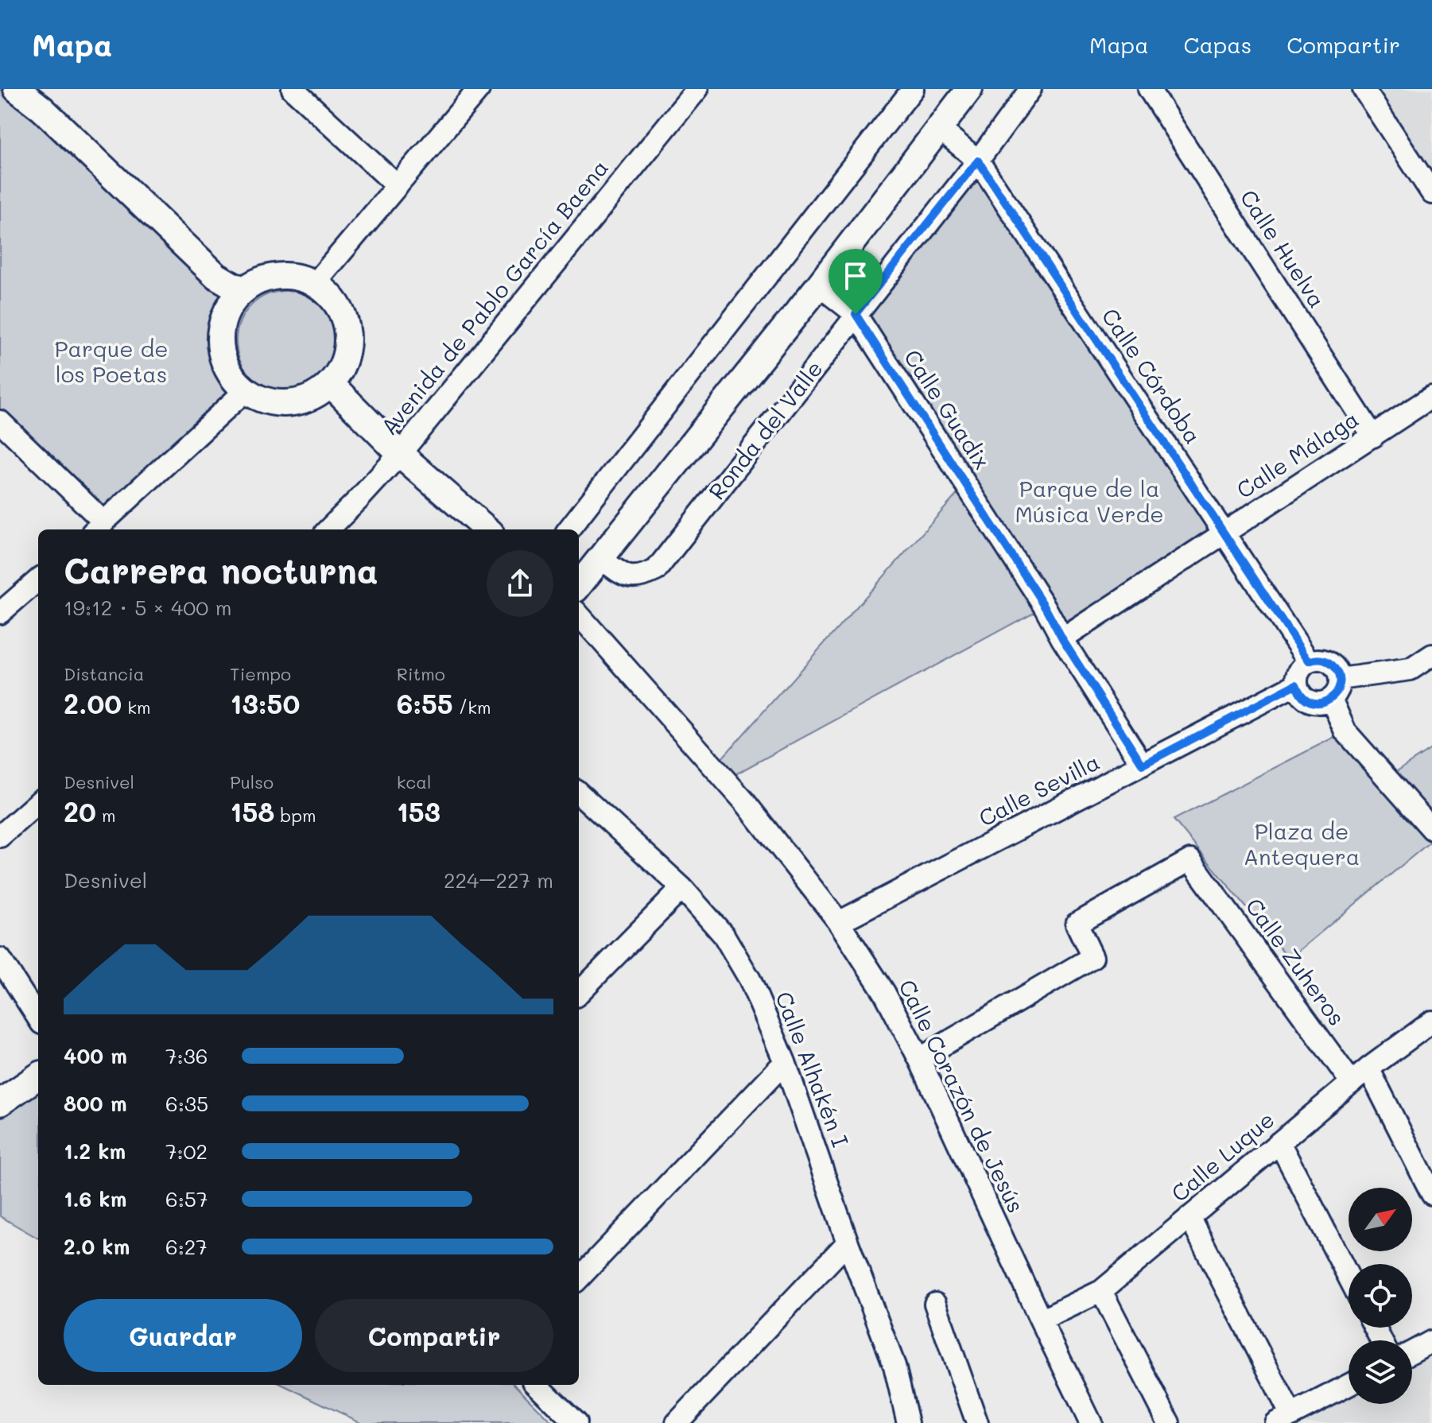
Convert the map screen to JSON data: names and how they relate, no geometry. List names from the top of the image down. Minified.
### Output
{"streets":{"street":["Calle Huelva","Avenida de Pablo García Baena","Calle Córdoba","Calle Guadix","Ronda del Valle","Calle Málaga","Calle Sevilla","Calle Zuheros","Calle Alhakén I","Calle Corazón de Jesús","Calle Luque"]},"crossings":[["Calle Huelva","Calle Málaga"],["Calle Córdoba","Ronda del Valle"],["Calle Córdoba","Calle Málaga"],["Calle Córdoba","Calle Sevilla"],["Calle Guadix","Ronda del Valle"],["Calle Guadix","Calle Málaga"],["Calle Guadix","Calle Sevilla"],["Calle Sevilla","Calle Corazón de Jesús"],["Calle Zuheros","Calle Corazón de Jesús"],["Calle Zuheros","Calle Luque"],["Calle Corazón de Jesús","Calle Luque"]],"parks":["Parque de los Poetas","Parque de la Música Verde","Plaza de Antequera"],"north":"top right","page":{"header":"Mapa","nav":["Mapa","Capas","Compartir"],"heading":["Carrera nocturna","19:12 · 5 × 400 m"],"stats":[["Distancia","2.00 km"],["Tiempo","13:50"],["Ritmo","6:55 /km"],["Desnivel","20 m"],["Pulso","158 bpm"],["kcal","153"]],"chart":["Desnivel","224–227 m"],"list":[{"name":"400 m","note":"7:36"},{"name":"800 m","note":"6:35"},{"name":"1.2 km","note":"7:02"},{"name":"1.6 km","note":"6:57"},{"name":"2.0 km","note":"6:27"}],"buttons":["Guardar","Compartir"]}}
